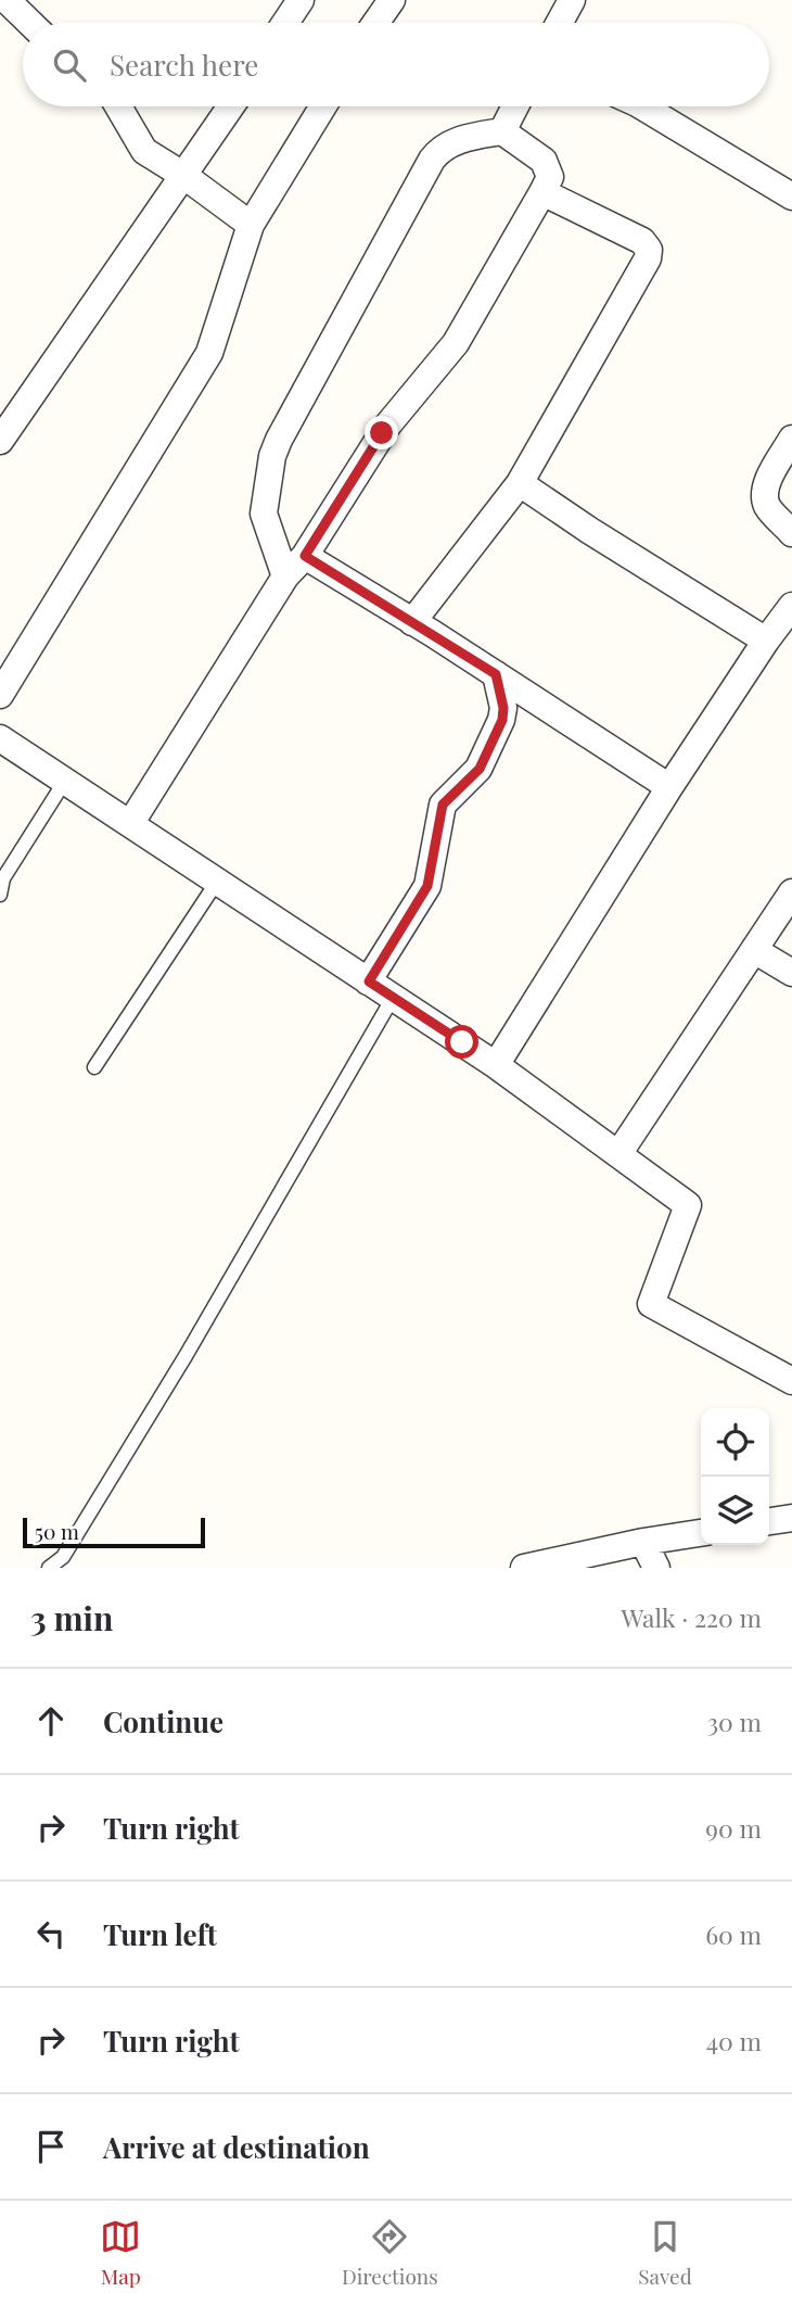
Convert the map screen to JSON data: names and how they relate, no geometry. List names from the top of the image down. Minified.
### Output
{"scale_bar":"50 m","page":{"search":"Search here","scale":"50 m","heading":["3 min","Walk · 220 m"],"list":[["Continue","30 m"],["Turn right","90 m"],["Turn left","60 m"],["Turn right","40 m"],"Arrive at destination"],"nav":["Map","Directions","Saved"]}}
